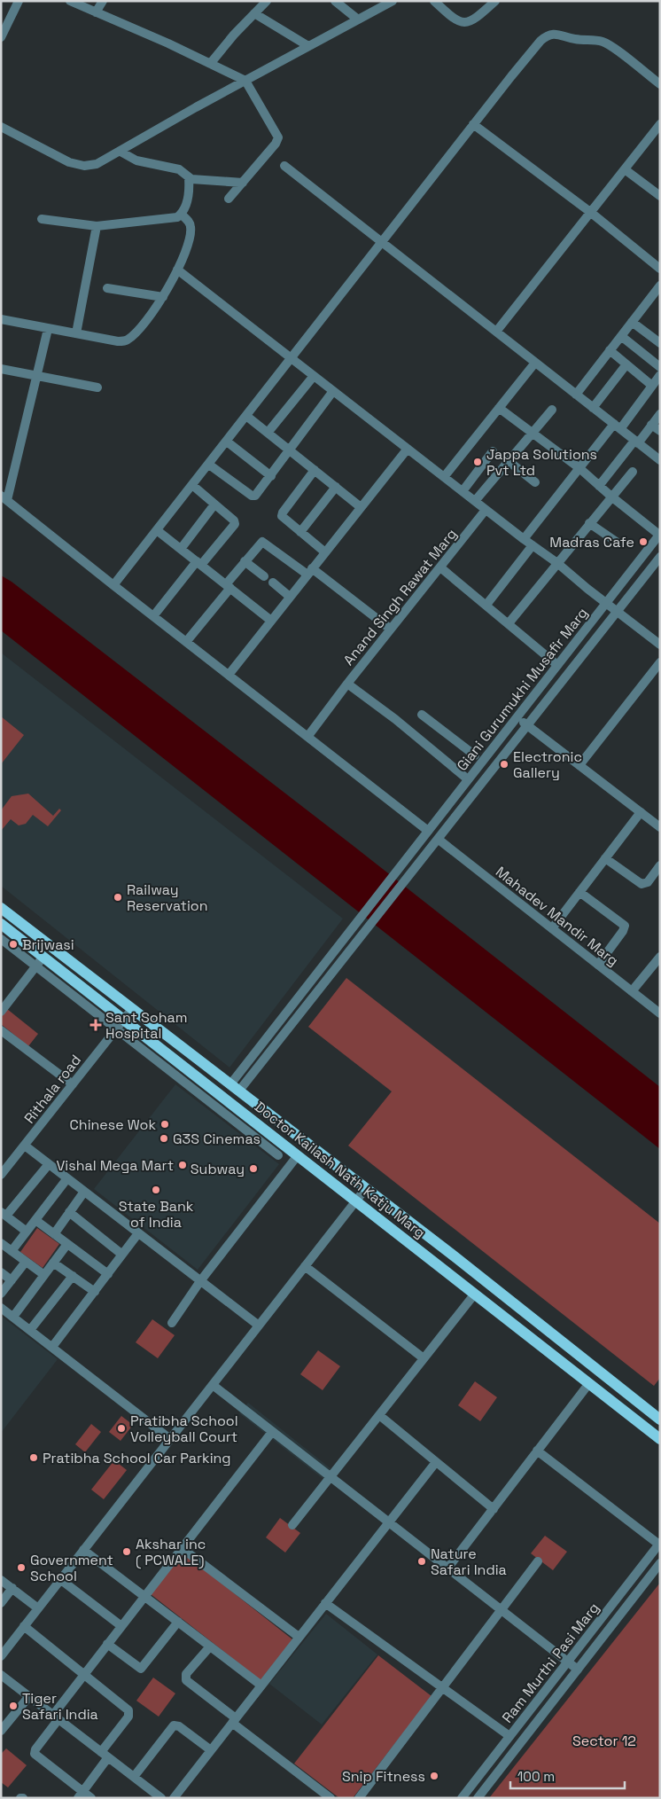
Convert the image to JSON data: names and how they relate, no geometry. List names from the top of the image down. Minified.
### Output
{"streets":{"main road":["Doctor Kailash Nath Katju Marg"],"street":["Anand Singh Rawat Marg","Giani Gurumukhi Musafir Marg","Mahadev Mandir Marg","Rithala road","Ram Murthi Pasi Marg"]},"crossings":[["Anand Singh Rawat Marg","Giani Gurumukhi Musafir Marg"],["Giani Gurumukhi Musafir Marg","Mahadev Mandir Marg"],["Giani Gurumukhi Musafir Marg","Doctor Kailash Nath Katju Marg"],["Rithala road","Doctor Kailash Nath Katju Marg"]],"parks":["Sector 12"],"places":{"other":["Jappa Solutions Pvt Ltd","Madras Cafe","Electronic Gallery","Railway Reservation","Brijwasi","Chinese Wok","G3S Cinemas","Vishal Mega Mart","Subway","State Bank of India","Pratibha School Volleyball Court","Pratibha School Car Parking","Akshar inc ( PCWALE)","Nature Safari India","Government School","Tiger Safari India","Snip Fitness"],"health":["Sant Soham Hospital"]},"scale_bar":"100 m"}
